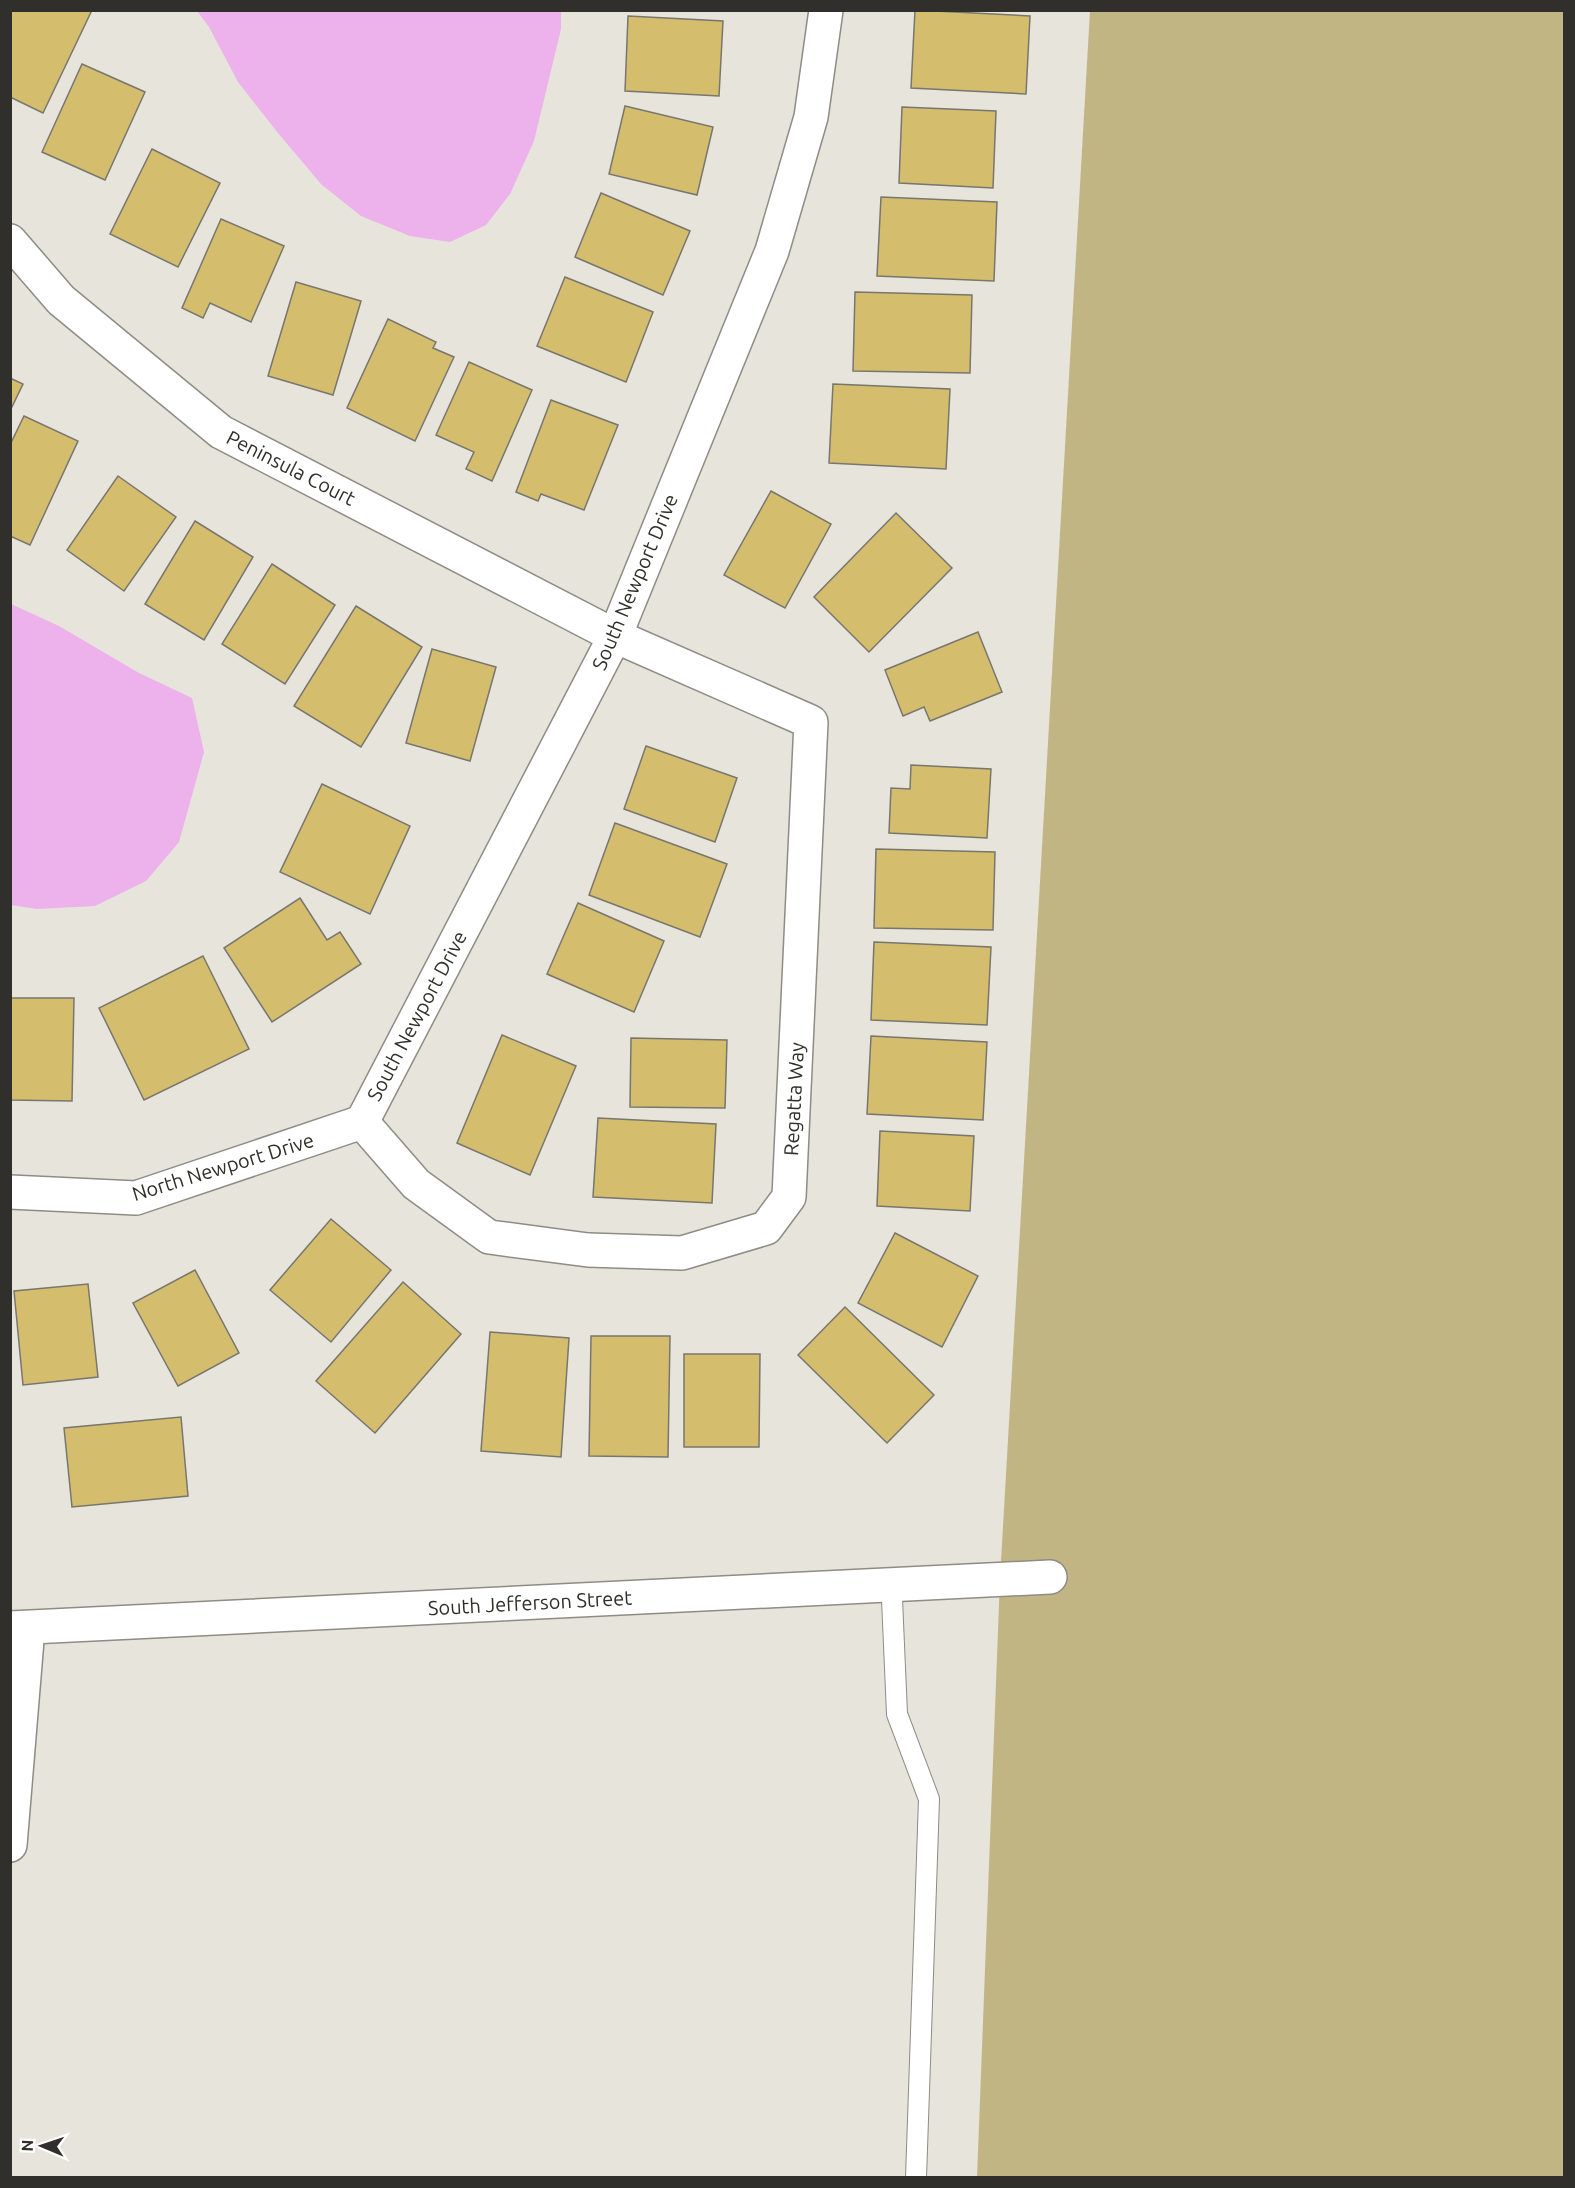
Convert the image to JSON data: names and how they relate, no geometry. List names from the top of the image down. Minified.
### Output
{"streets":{"street":["Peninsula Court","South Newport Drive","Regatta Way","North Newport Drive","South Jefferson Street"]},"crossings":[["Peninsula Court","South Newport Drive"],["Peninsula Court","Regatta Way"],["South Newport Drive","Regatta Way"],["South Newport Drive","North Newport Drive"],["Regatta Way","North Newport Drive"]],"north":"left"}
